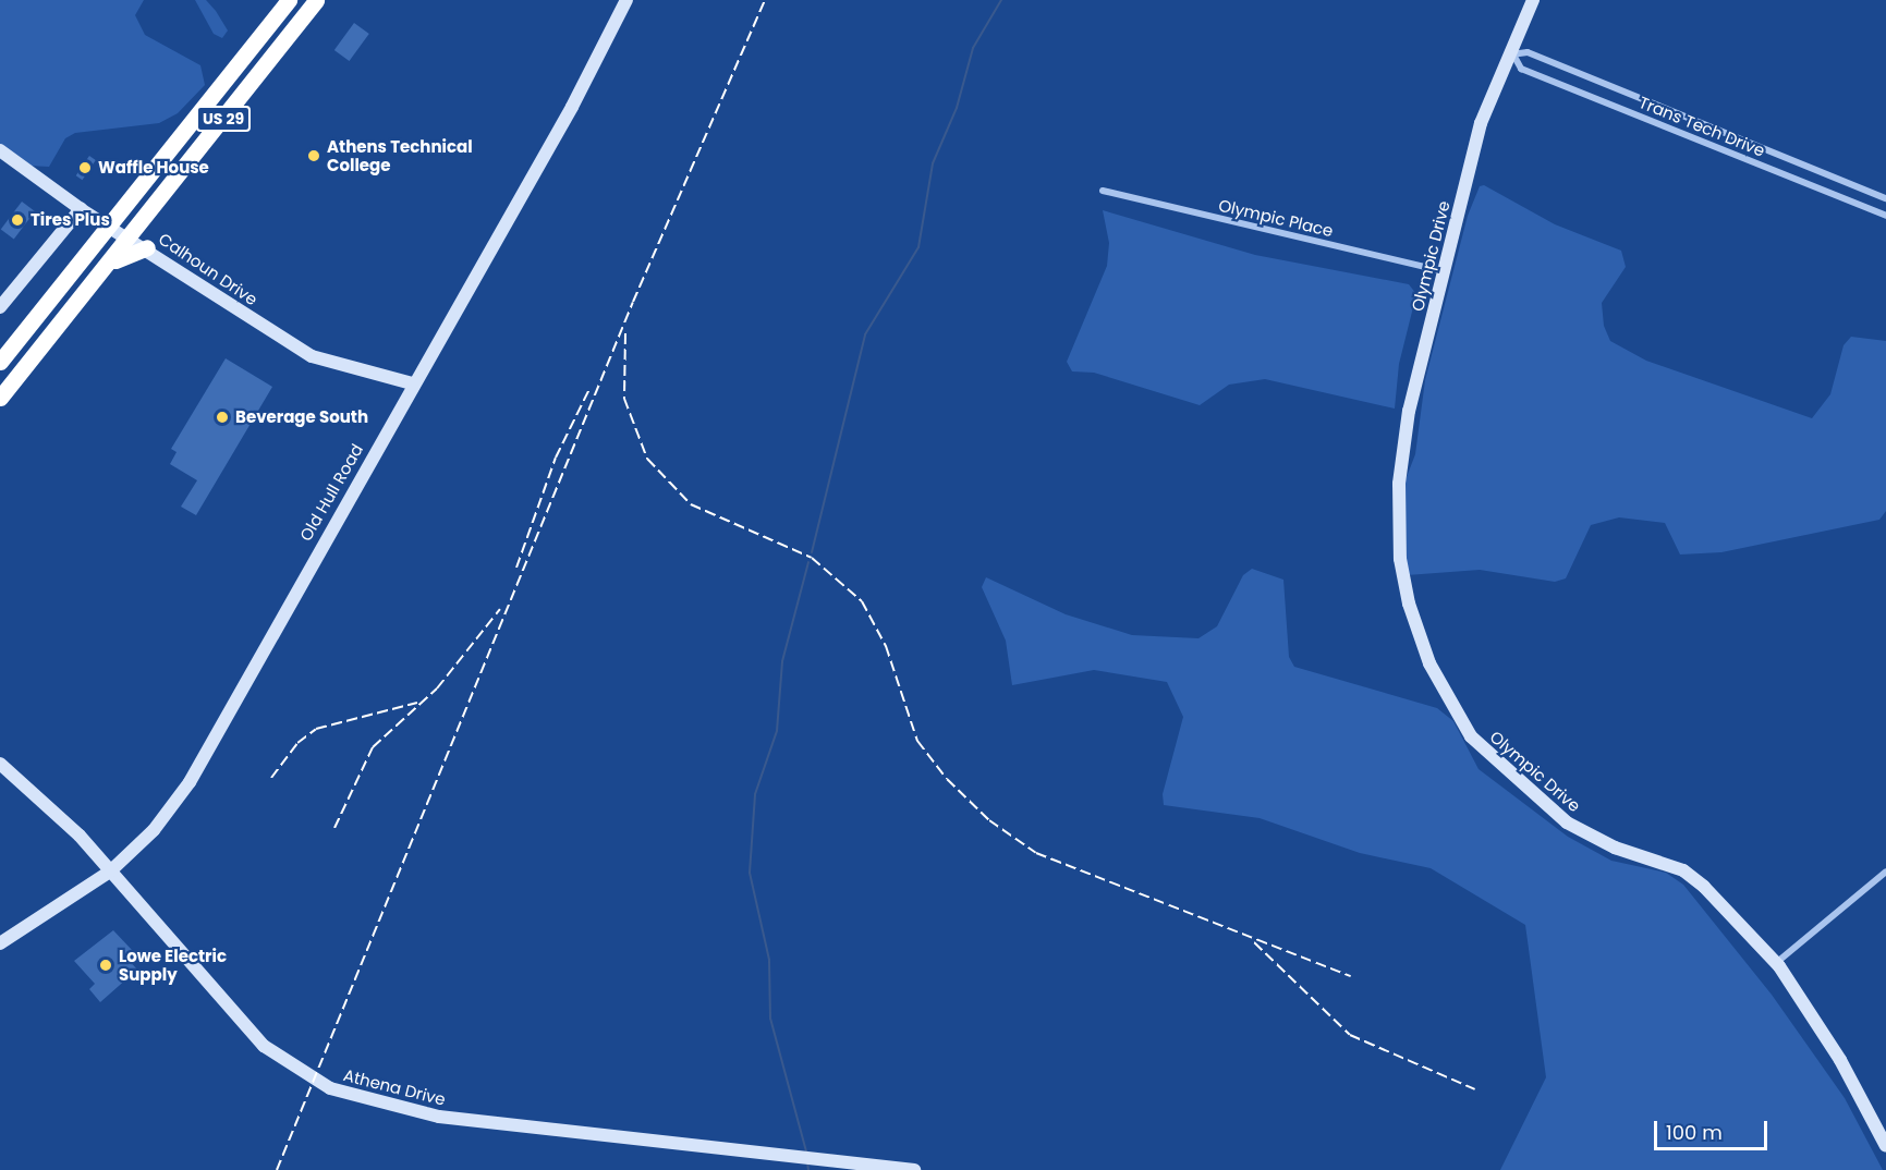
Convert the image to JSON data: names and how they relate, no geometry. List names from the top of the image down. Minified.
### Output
{"streets":{"highway":["US 29"],"street":["Trans Tech Drive","Olympic Place","Olympic Drive","Calhoun Drive","Old Hull Road","Athena Drive"]},"crossings":[["US 29","Calhoun Drive"],["Trans Tech Drive","Olympic Drive"],["Olympic Place","Olympic Drive"],["Calhoun Drive","Old Hull Road"],["Old Hull Road","Athena Drive"]],"places":["Athens Technical College","Waffle House","Tires Plus","Beverage South","Lowe Electric Supply"],"scale_bar":"100 m"}
